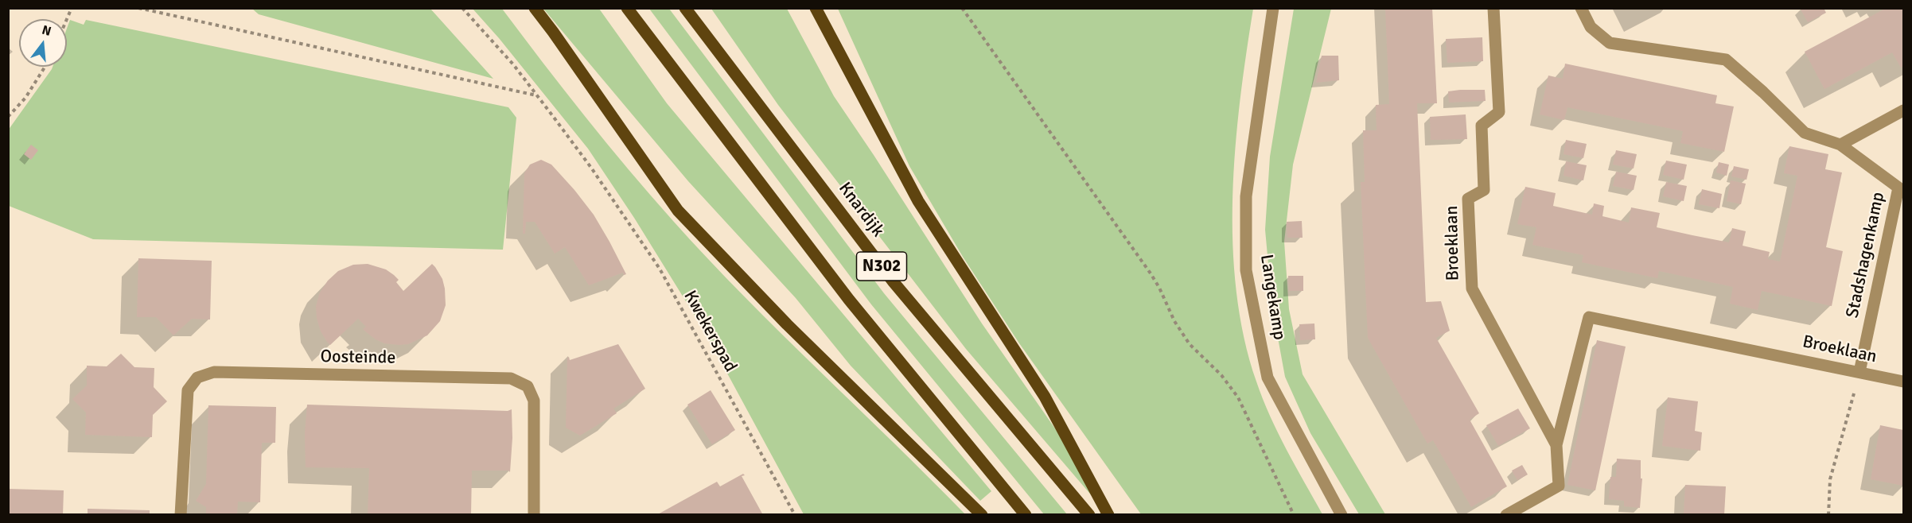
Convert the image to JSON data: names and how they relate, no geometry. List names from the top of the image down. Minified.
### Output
{"streets":{"main road":["Knardijk","N302"],"street":["Broeklaan","Stadshagenkamp","Langekamp","Oosteinde"],"path":["Kwekerspad"]},"crossings":[["Broeklaan","Stadshagenkamp"]],"north":"top"}
